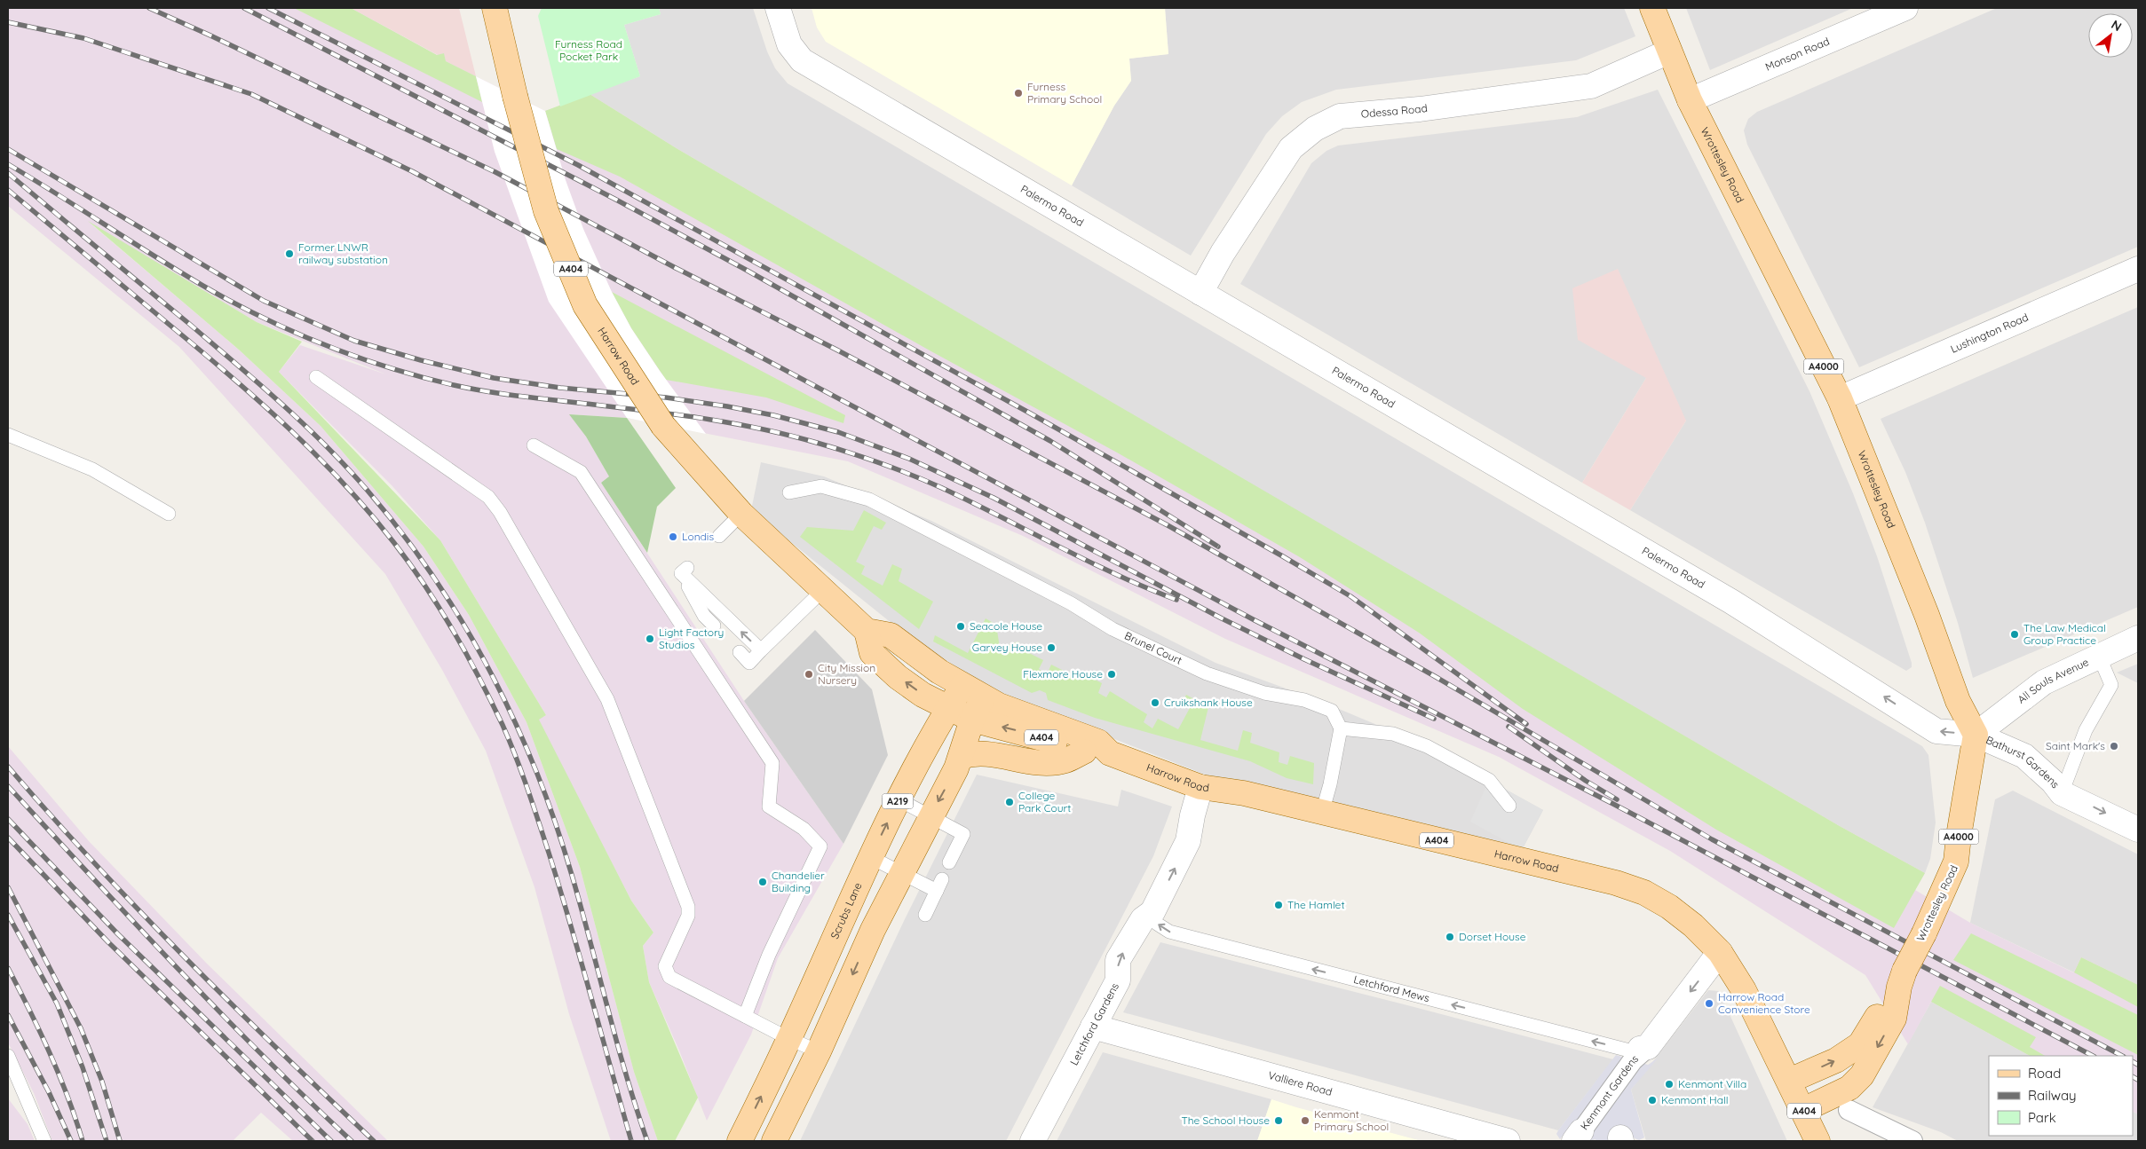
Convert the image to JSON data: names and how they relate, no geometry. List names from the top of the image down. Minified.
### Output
{"streets":{"main road":["Wrottesley Road","A404","Harrow Road","A4000","A219","Scrubs Lane"],"street":["Monson Road","Odessa Road","Palermo Road","Lushington Road","All Souls Avenue","Bathurst Gardens","Letchford Gardens","Valliere Road","Kenmont Gardens"],"lane":["Brunel Court","Letchford Mews"]},"crossings":[["Monson Road","Wrottesley Road"],["Odessa Road","Wrottesley Road"],["Odessa Road","Palermo Road"],["Wrottesley Road","Palermo Road"],["Wrottesley Road","Lushington Road"],["Wrottesley Road","Harrow Road"],["Wrottesley Road","All Souls Avenue"],["Wrottesley Road","Bathurst Gardens"],["Palermo Road","All Souls Avenue"],["Palermo Road","Bathurst Gardens"],["Harrow Road","Scrubs Lane"],["Harrow Road","Letchford Gardens"],["Harrow Road","Kenmont Gardens"],["All Souls Avenue","Bathurst Gardens"],["Letchford Mews","Letchford Gardens"],["Letchford Mews","Kenmont Gardens"],["Letchford Gardens","Valliere Road"]],"one_way":["Palermo Road","Bathurst Gardens","Letchford Mews","Letchford Gardens","Kenmont Gardens"],"parks":["Furness Road Pocket Park"],"places":["Furness Primary School","Former LNWR railway substation","Londis","Seacole House","The Law Medical Group Practice","Light Factory Studios","Garvey House","City Mission Nursery","Flexmore House","Cruikshank House","Saint Mark's","College Park Court","Chandelier Building","The Hamlet","Dorset House","Harrow Road Convenience Store","Kenmont Villa","Kenmont Hall","The School House","Kenmont Primary School"],"legend":["Road","Railway","Park"],"north":"top right"}
